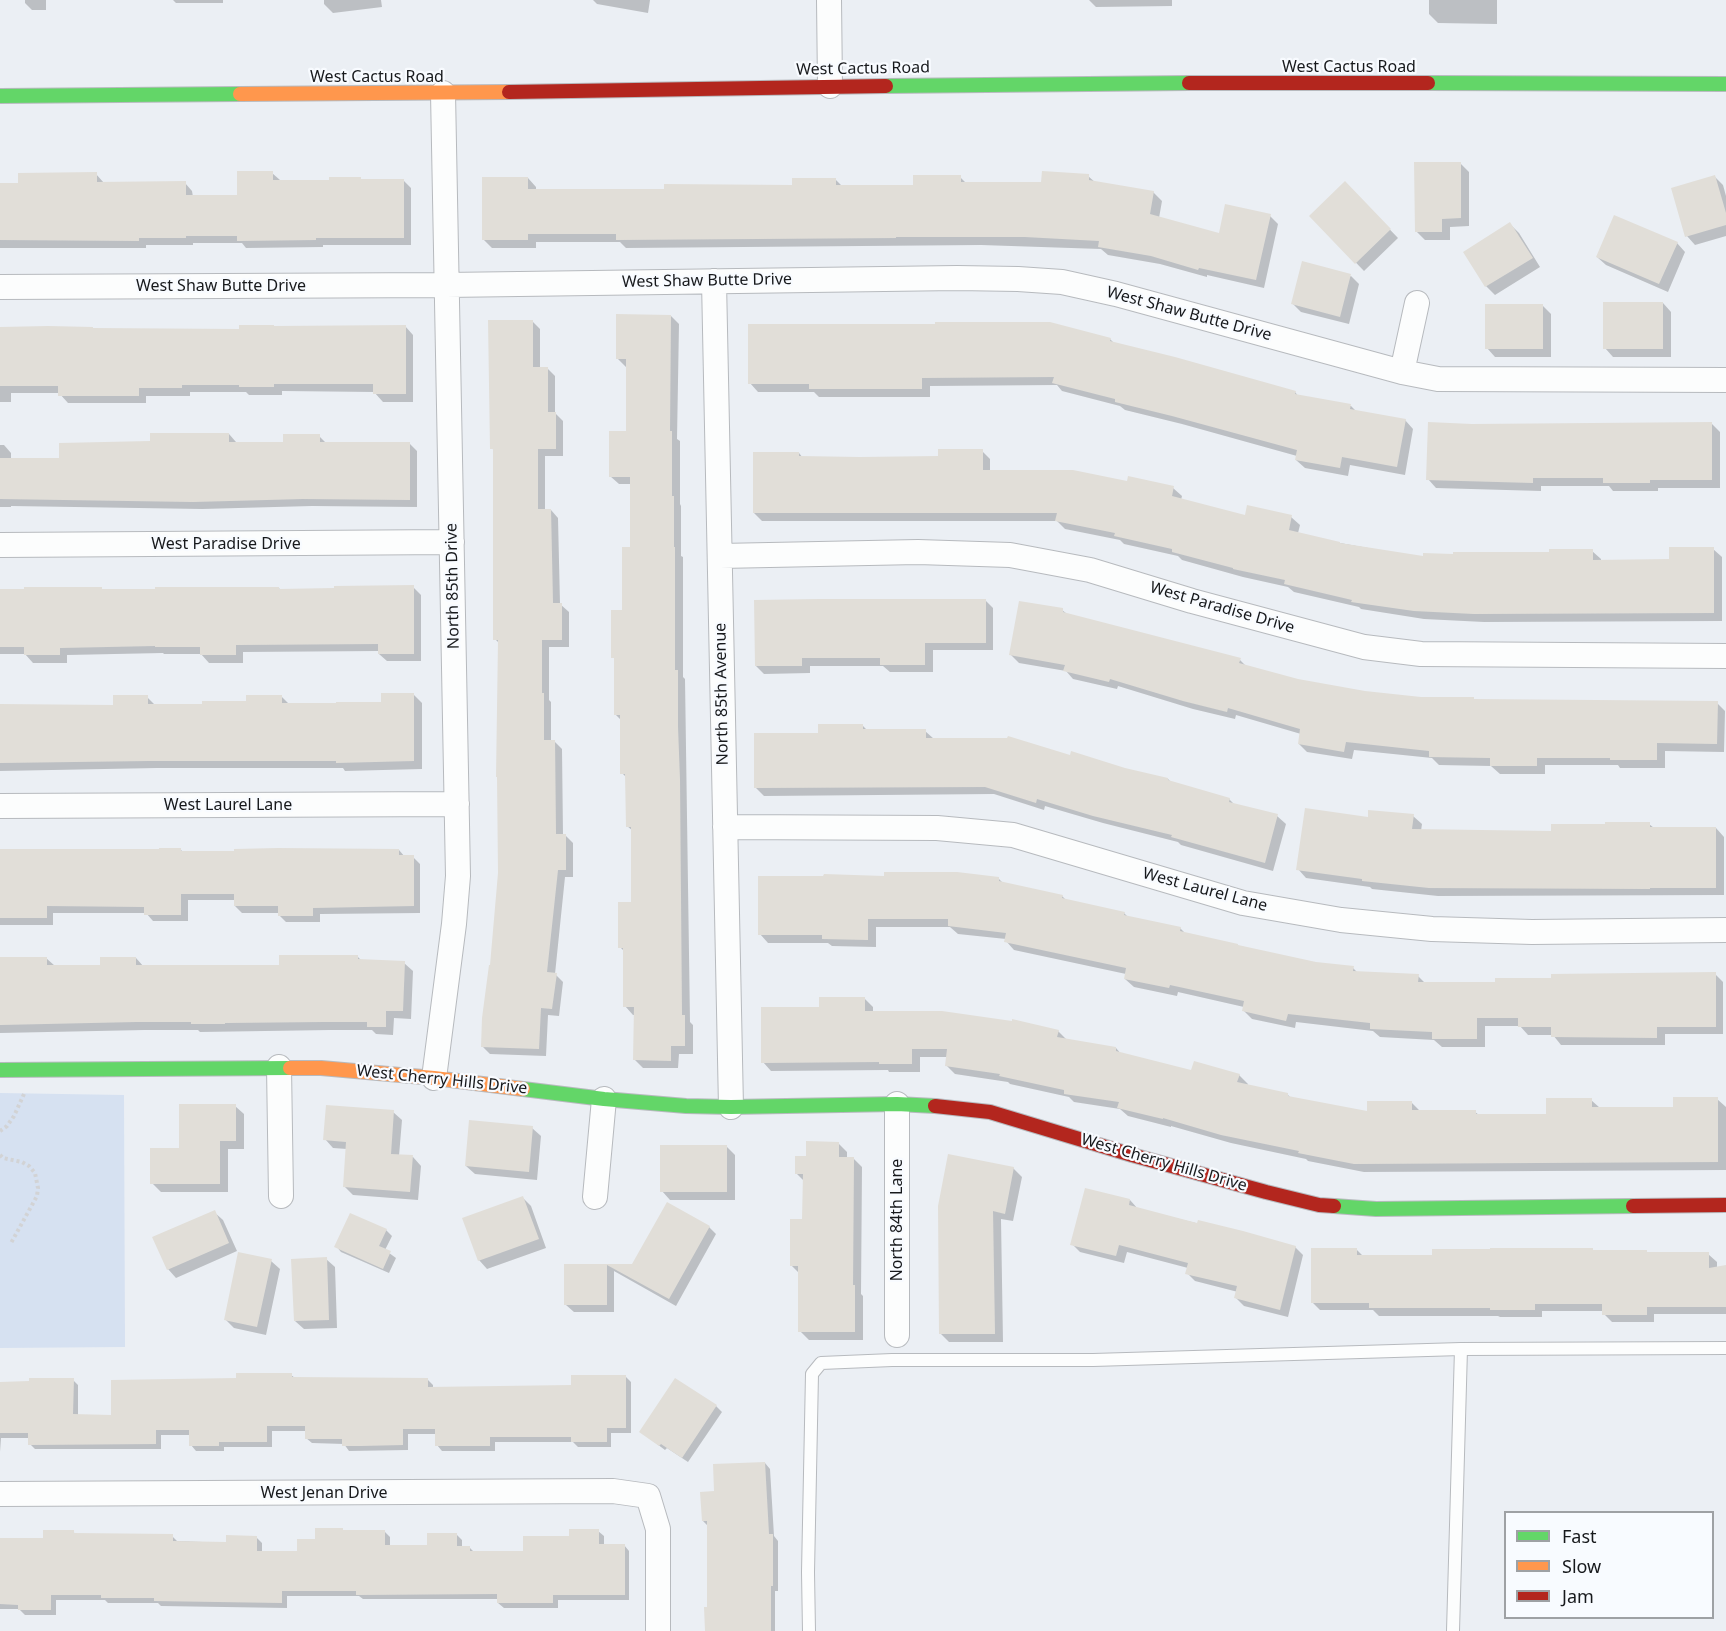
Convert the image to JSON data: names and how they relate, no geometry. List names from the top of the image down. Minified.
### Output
{"streets":{"street":["West Cactus Road","West Shaw Butte Drive","West Paradise Drive","North 85th Drive","North 85th Avenue","West Laurel Lane","West Cherry Hills Drive","North 84th Lane","West Jenan Drive"]},"crossings":[["West Cactus Road","North 85th Drive"],["West Shaw Butte Drive","North 85th Drive"],["West Shaw Butte Drive","North 85th Avenue"],["West Paradise Drive","North 85th Drive"],["West Paradise Drive","North 85th Avenue"],["North 85th Drive","West Laurel Lane"],["North 85th Drive","West Cherry Hills Drive"],["North 85th Avenue","West Laurel Lane"],["North 85th Avenue","West Cherry Hills Drive"],["West Cherry Hills Drive","North 84th Lane"]],"legend":["Fast","Slow","Jam"]}
